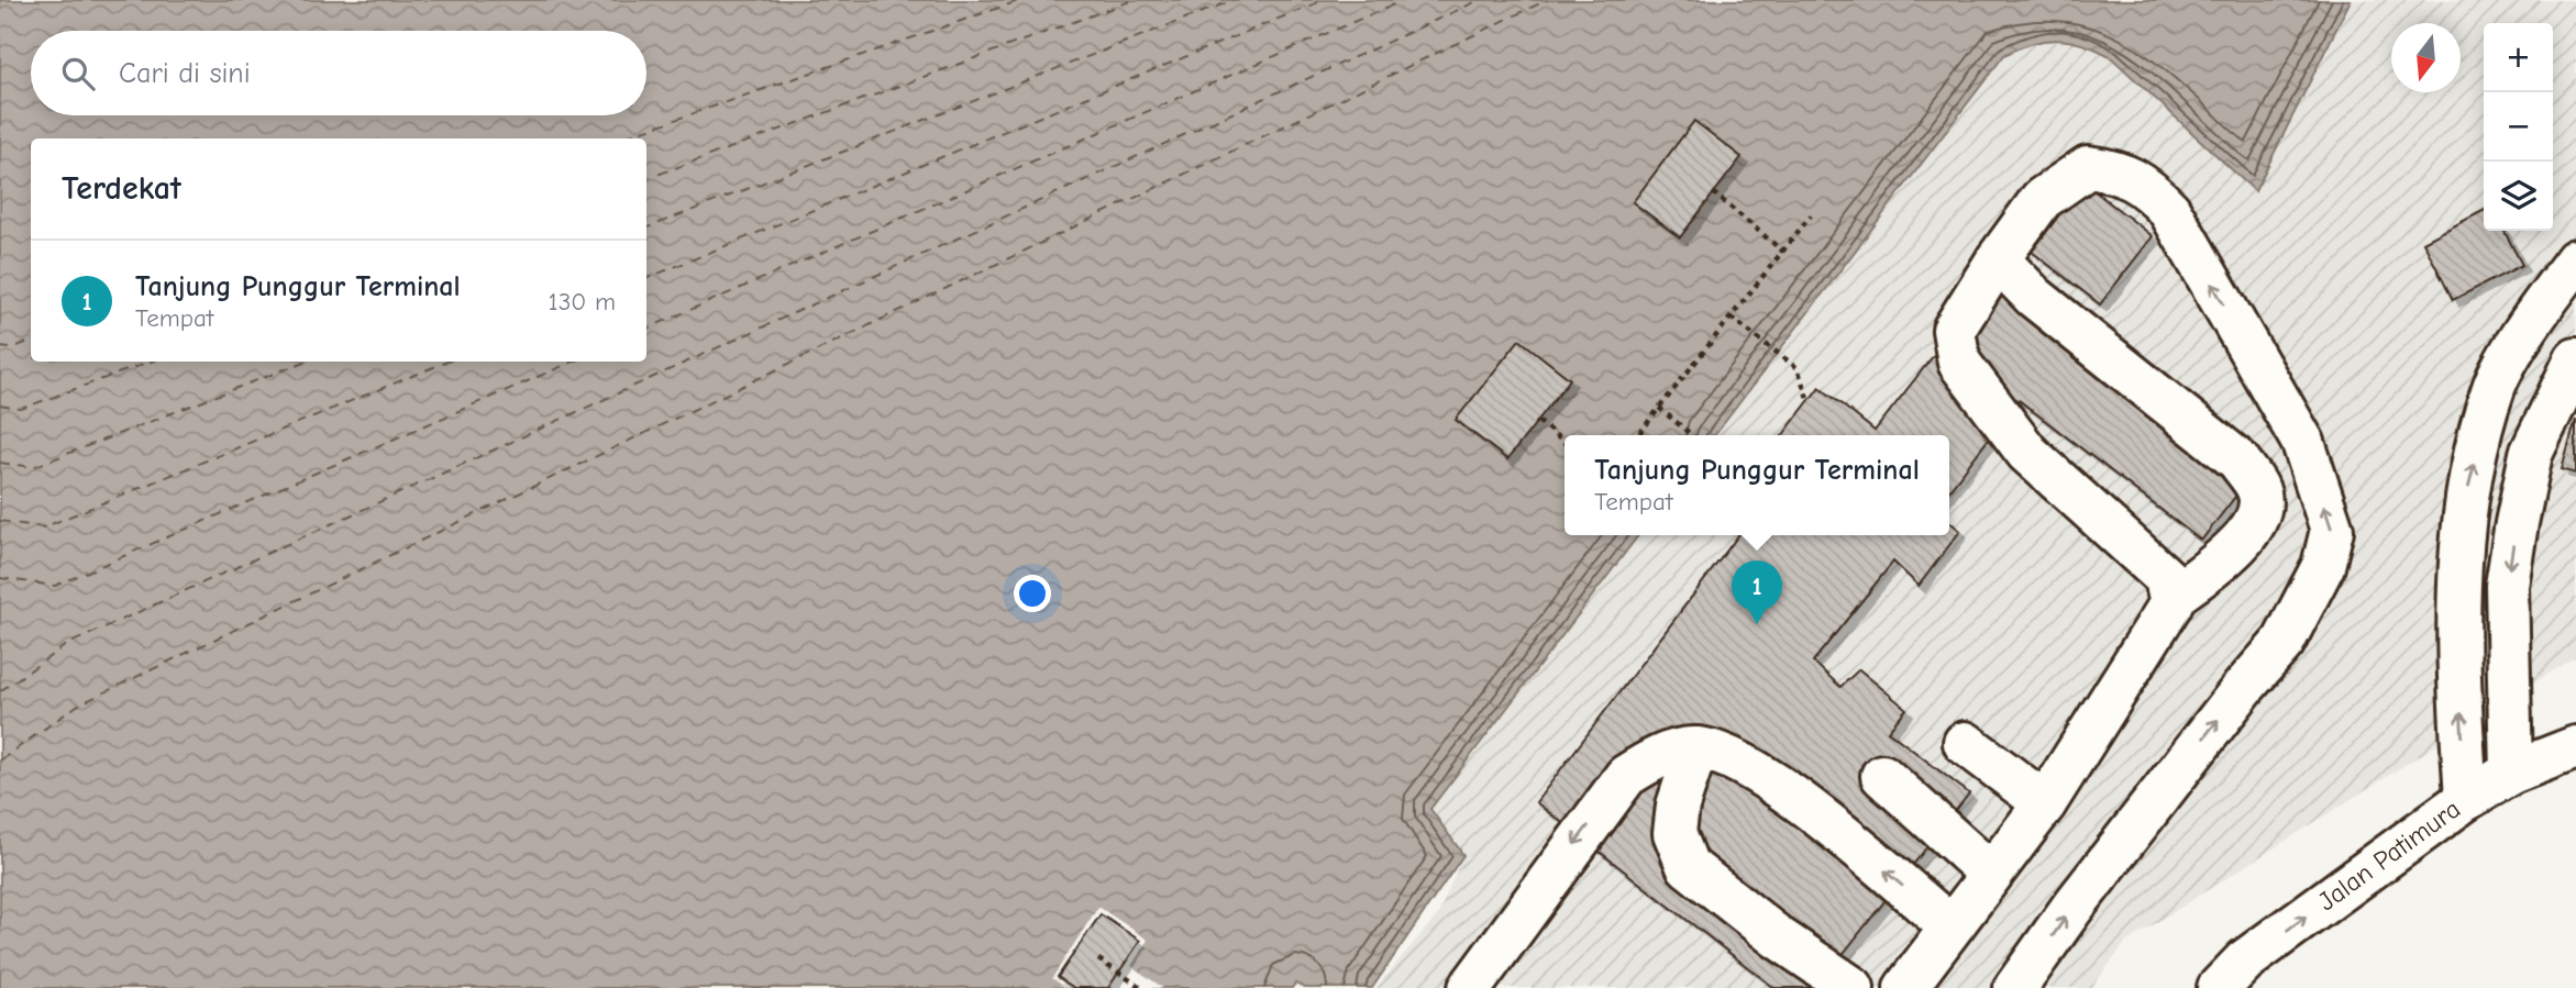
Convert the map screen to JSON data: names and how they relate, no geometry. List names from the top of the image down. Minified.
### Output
{"streets":{"main road":["Jalan Patimura"]},"north":"bottom","page":{"map_buttons":["+","−"],"search":"Cari di sini","heading":"Terdekat","list":[{"mark":"1","name":"Tanjung Punggur Terminal","note":"Tempat","value":"130 m"}],"popup":["Tanjung Punggur Terminal","Tempat"],"pins":"1"}}
